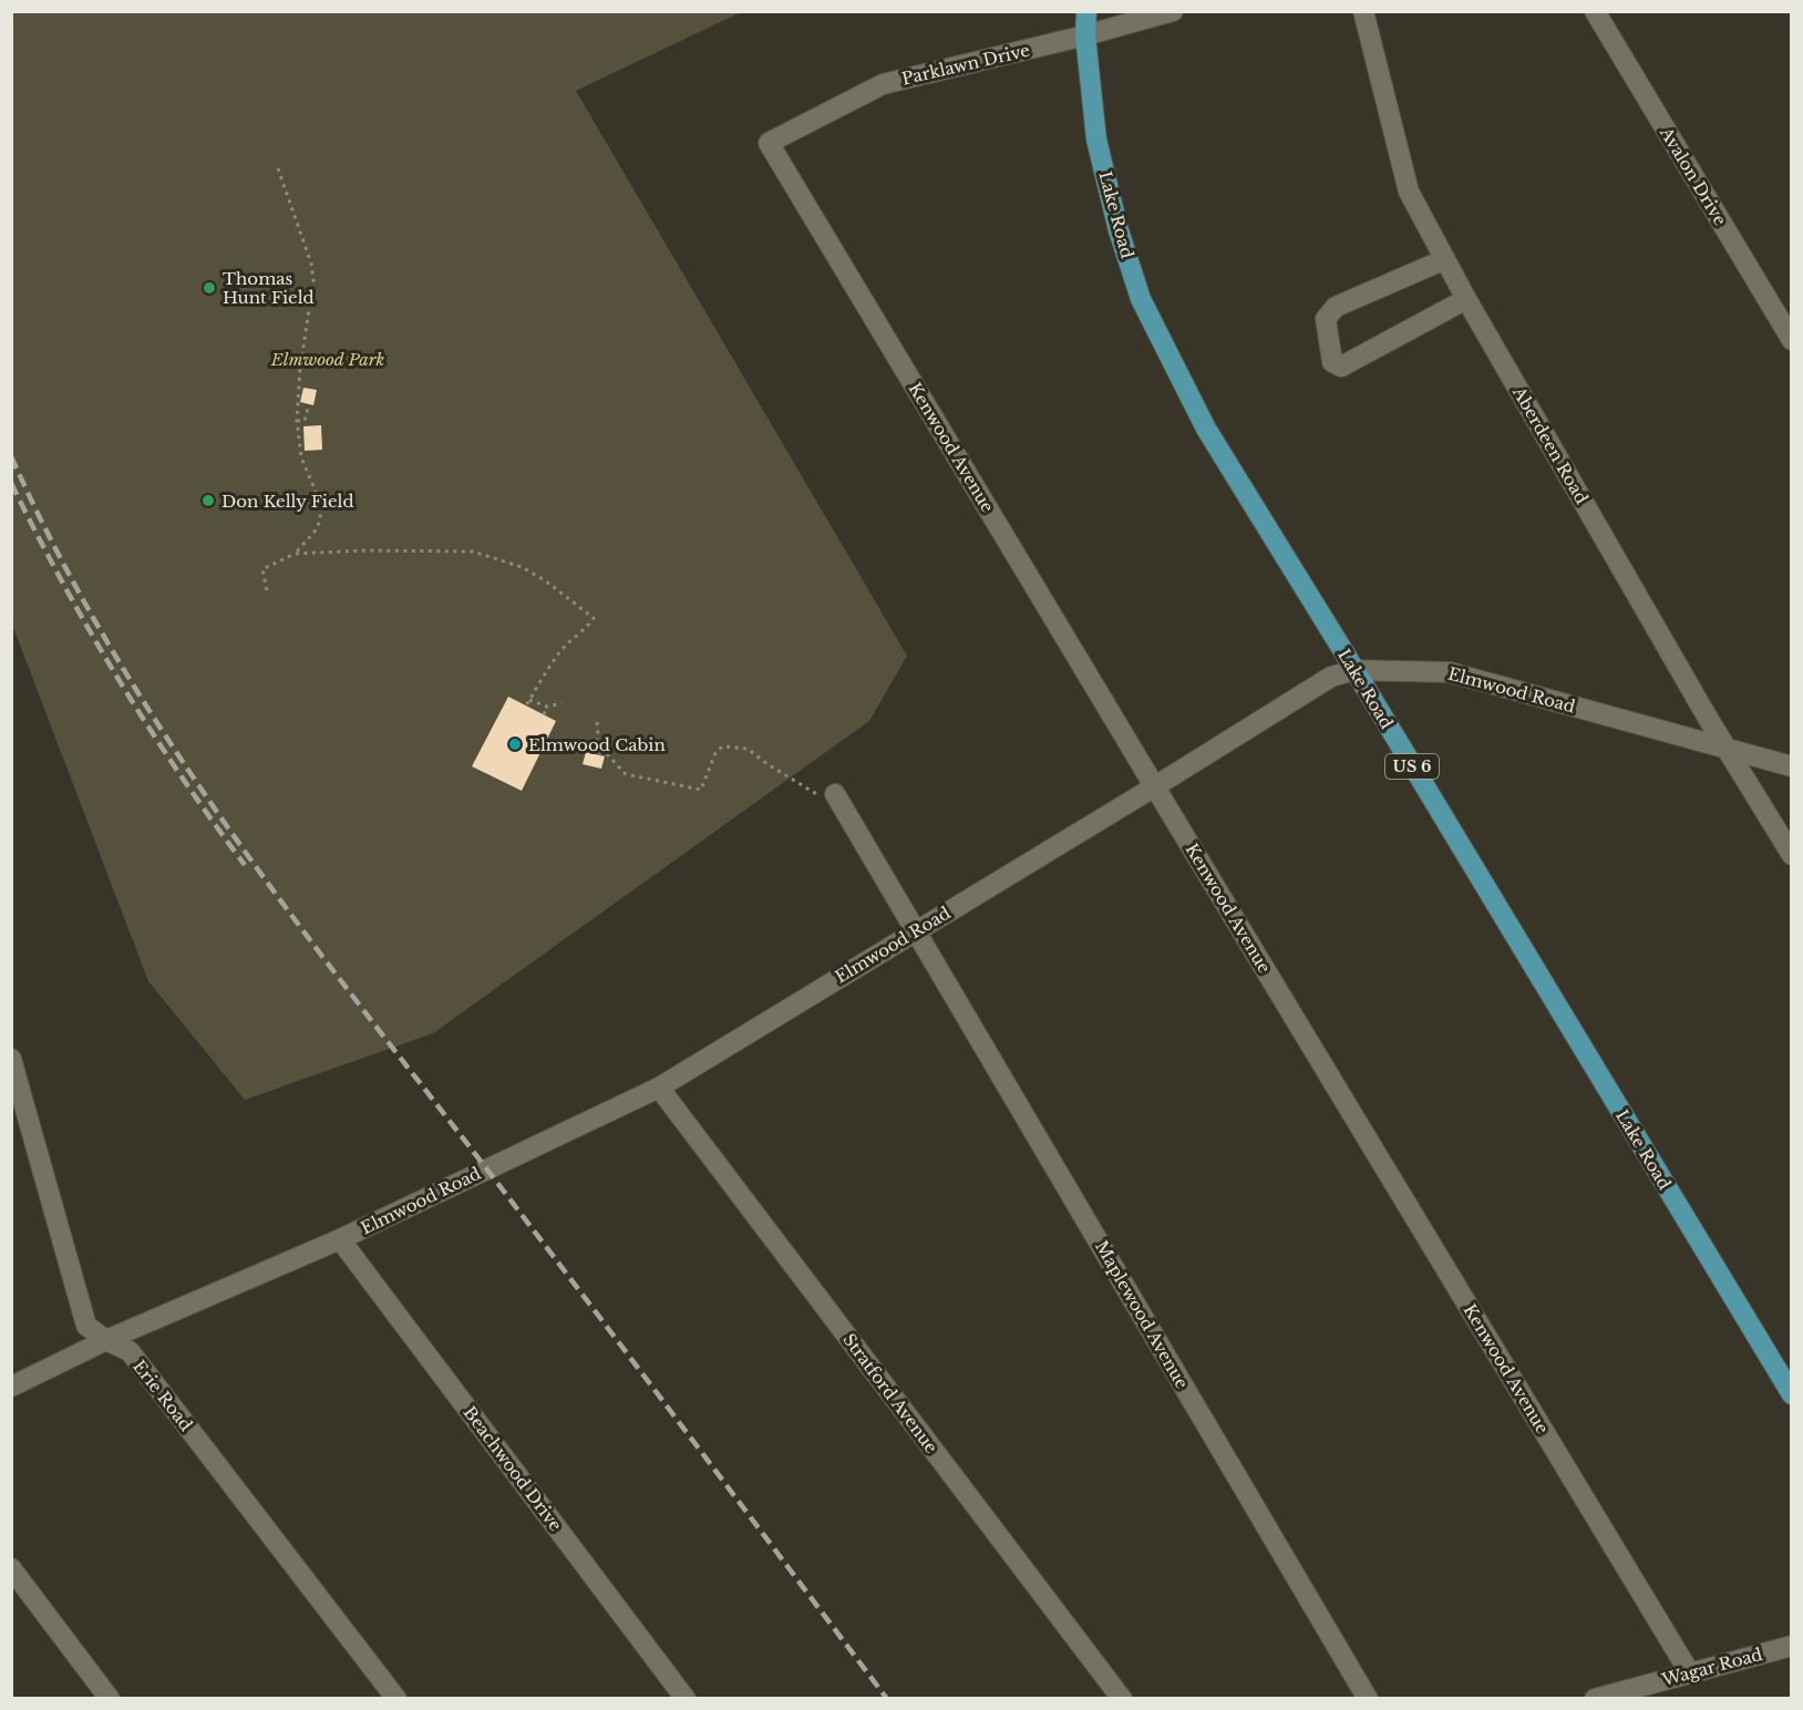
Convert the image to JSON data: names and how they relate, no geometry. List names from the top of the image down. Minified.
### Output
{"streets":{"main road":["Lake Road","US 6"],"street":["Parklawn Drive","Avalon Drive","Aberdeen Road","Kenwood Avenue","Elmwood Road","Maplewood Avenue","Stratford Avenue","Erie Road","Beachwood Drive","Wagar Road"]},"crossings":[["Parklawn Drive","Lake Road"],["Parklawn Drive","Kenwood Avenue"],["Lake Road","Elmwood Road"],["Aberdeen Road","Elmwood Road"],["Kenwood Avenue","Elmwood Road"],["Kenwood Avenue","Wagar Road"],["Elmwood Road","Maplewood Avenue"],["Elmwood Road","Stratford Avenue"],["Elmwood Road","Erie Road"],["Elmwood Road","Beachwood Drive"]],"parks":["Elmwood Park"],"places":["Thomas Hunt Field","Don Kelly Field","Elmwood Cabin"]}
